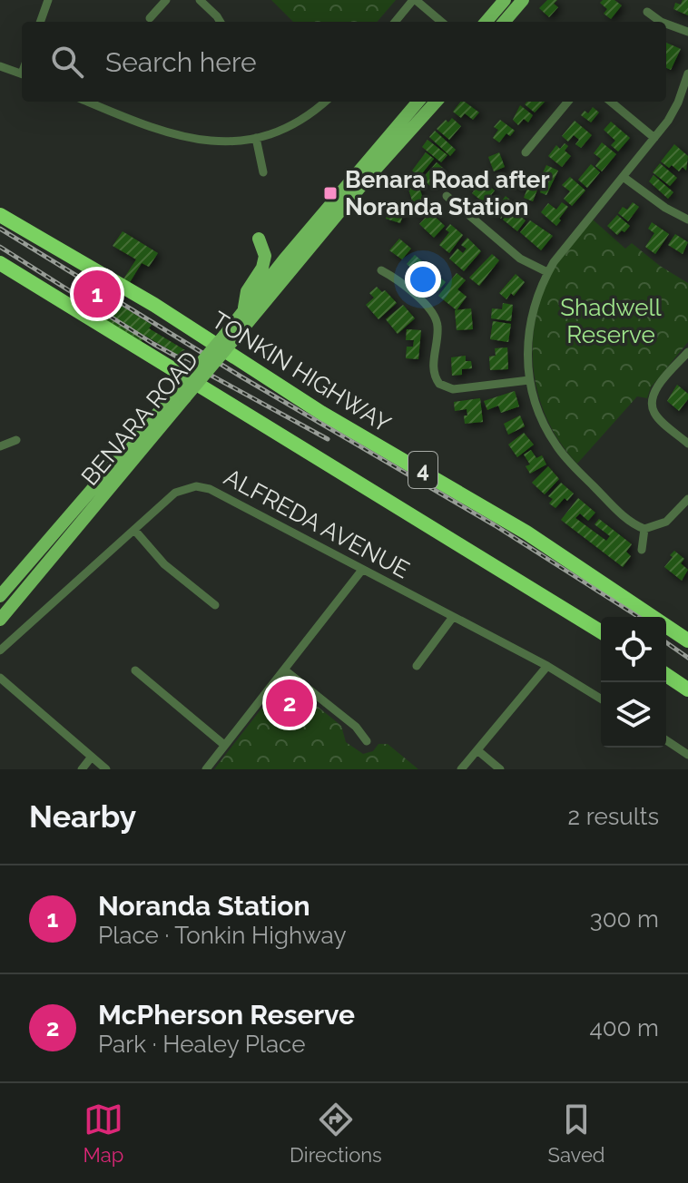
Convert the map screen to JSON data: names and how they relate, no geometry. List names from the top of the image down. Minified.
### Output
{"streets":{"highway":["TONKIN HIGHWAY","4"],"main road":["BENARA ROAD"],"street":["ALFREDA AVENUE"]},"parks":["Shadwell Reserve"],"places":{"transit":["Benara Road after Noranda Station"]},"page":{"search":"Search here","pins":["1","2"],"heading":["Nearby","2 results"],"list":[{"mark":"1","name":"Noranda Station","note":"Place · Tonkin Highway","value":"300 m"},{"mark":"2","name":"McPherson Reserve","note":"Park · Healey Place","value":"400 m"}],"nav":["Map","Directions","Saved"]}}
